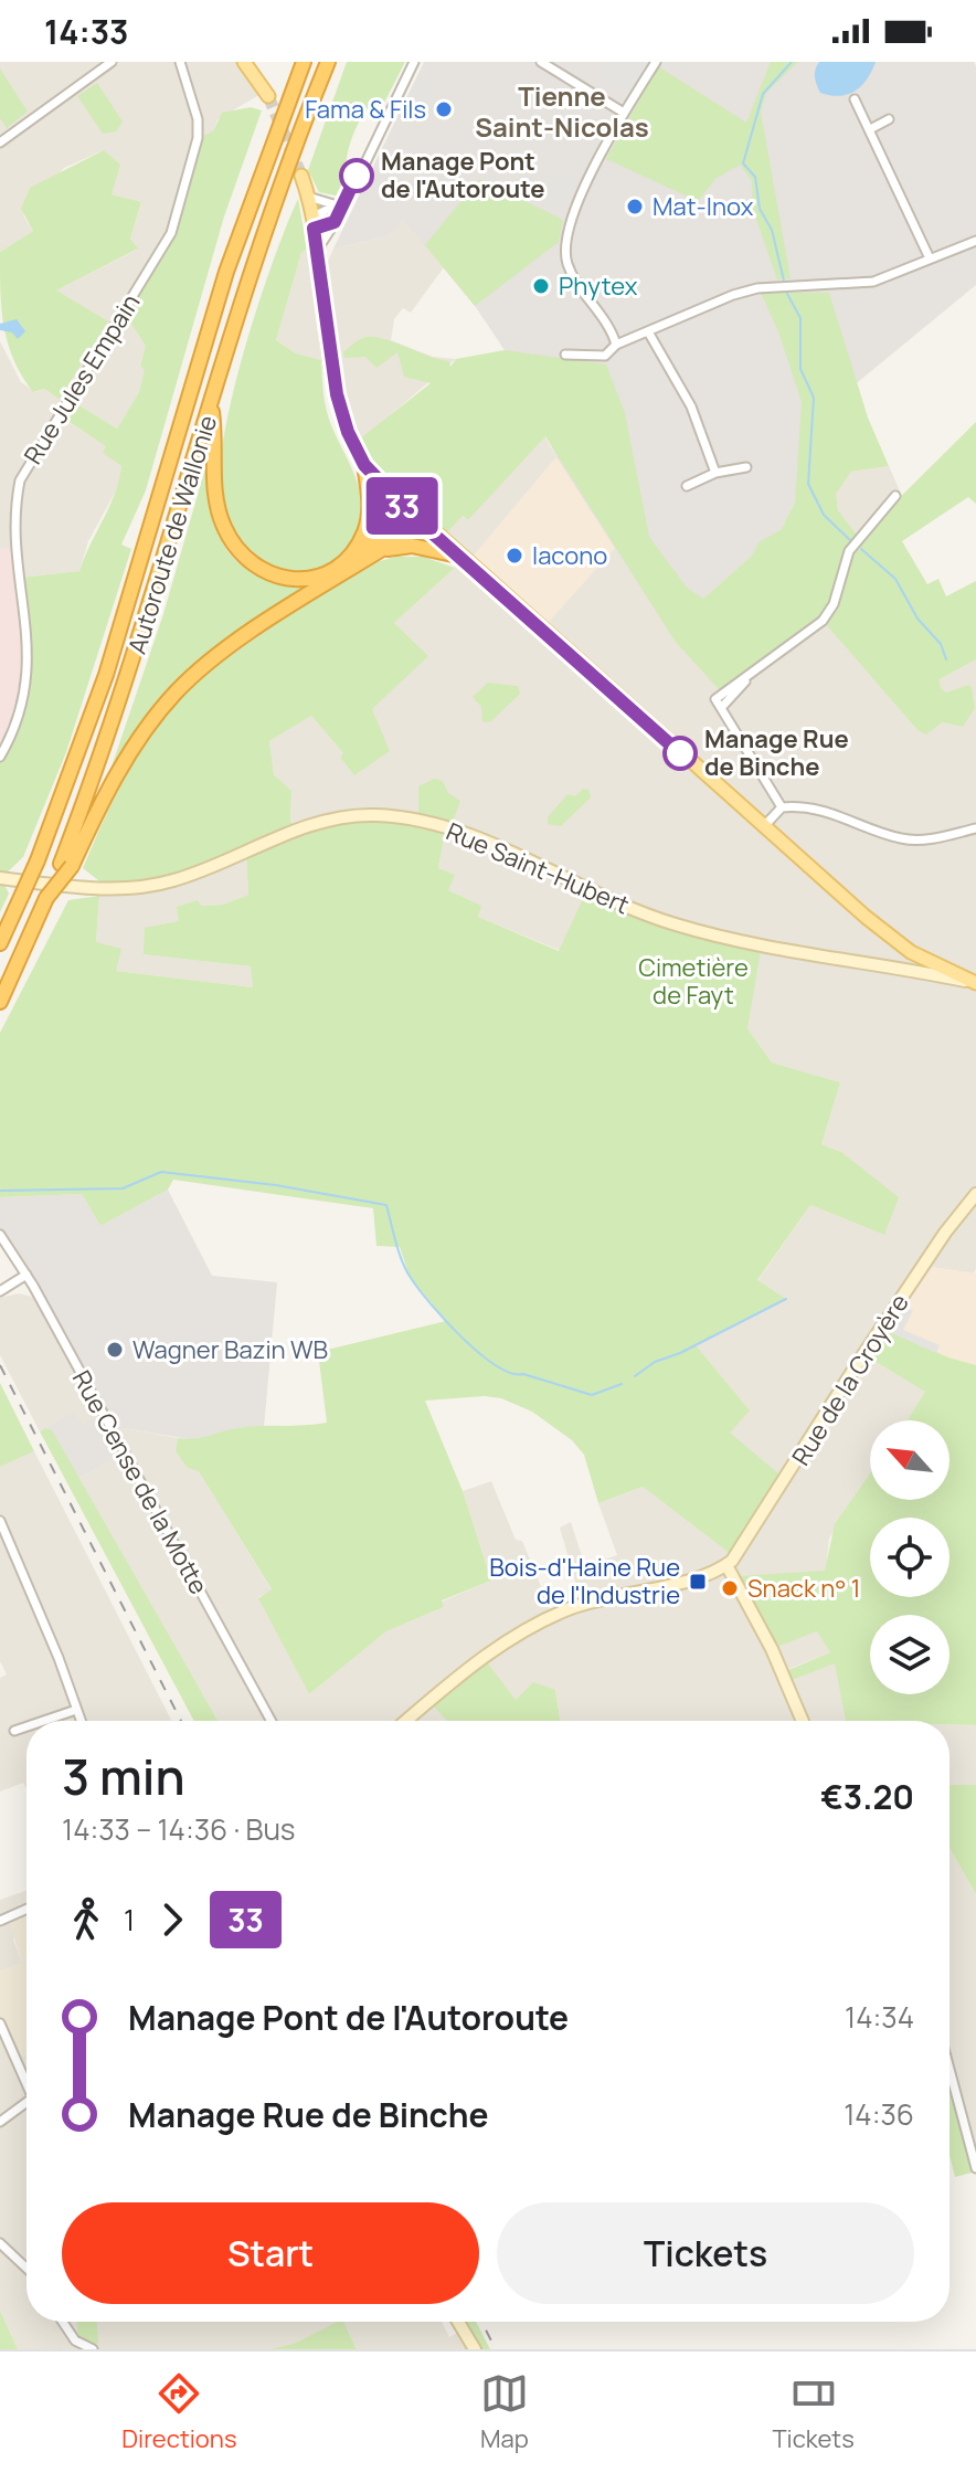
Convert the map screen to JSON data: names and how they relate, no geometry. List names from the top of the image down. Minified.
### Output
{"streets":{"highway":["Autoroute de Wallonie"],"street":["Rue Jules Empain","Rue Saint-Hubert","Rue de la Croyère","Rue Cense de la Motte"]},"districts":["Tienne Saint-Nicolas"],"parks":["Cimetière de Fayt"],"places":{"other":["Fama & Fils","Manage Pont de l'Autoroute","Mat-Inox","Phytex","Iacono","Manage Rue de Binche","Wagner Bazin WB","Snack n° 1"],"transit":["Bois-d'Haine Rue de l'Industrie"]},"lines":["bus line 33"],"north":"top left","page":{"status":"14:33","on_map":"33","heading":["3 min","14:33 – 14:36 · Bus","€3.20"],"legs":["1","33"],"list":[{"name":"Manage Pont de l'Autoroute","value":"14:34"},{"name":"Manage Rue de Binche","value":"14:36"}],"buttons":["Start","Tickets"],"tabs":["Directions","Map","Tickets"]}}
